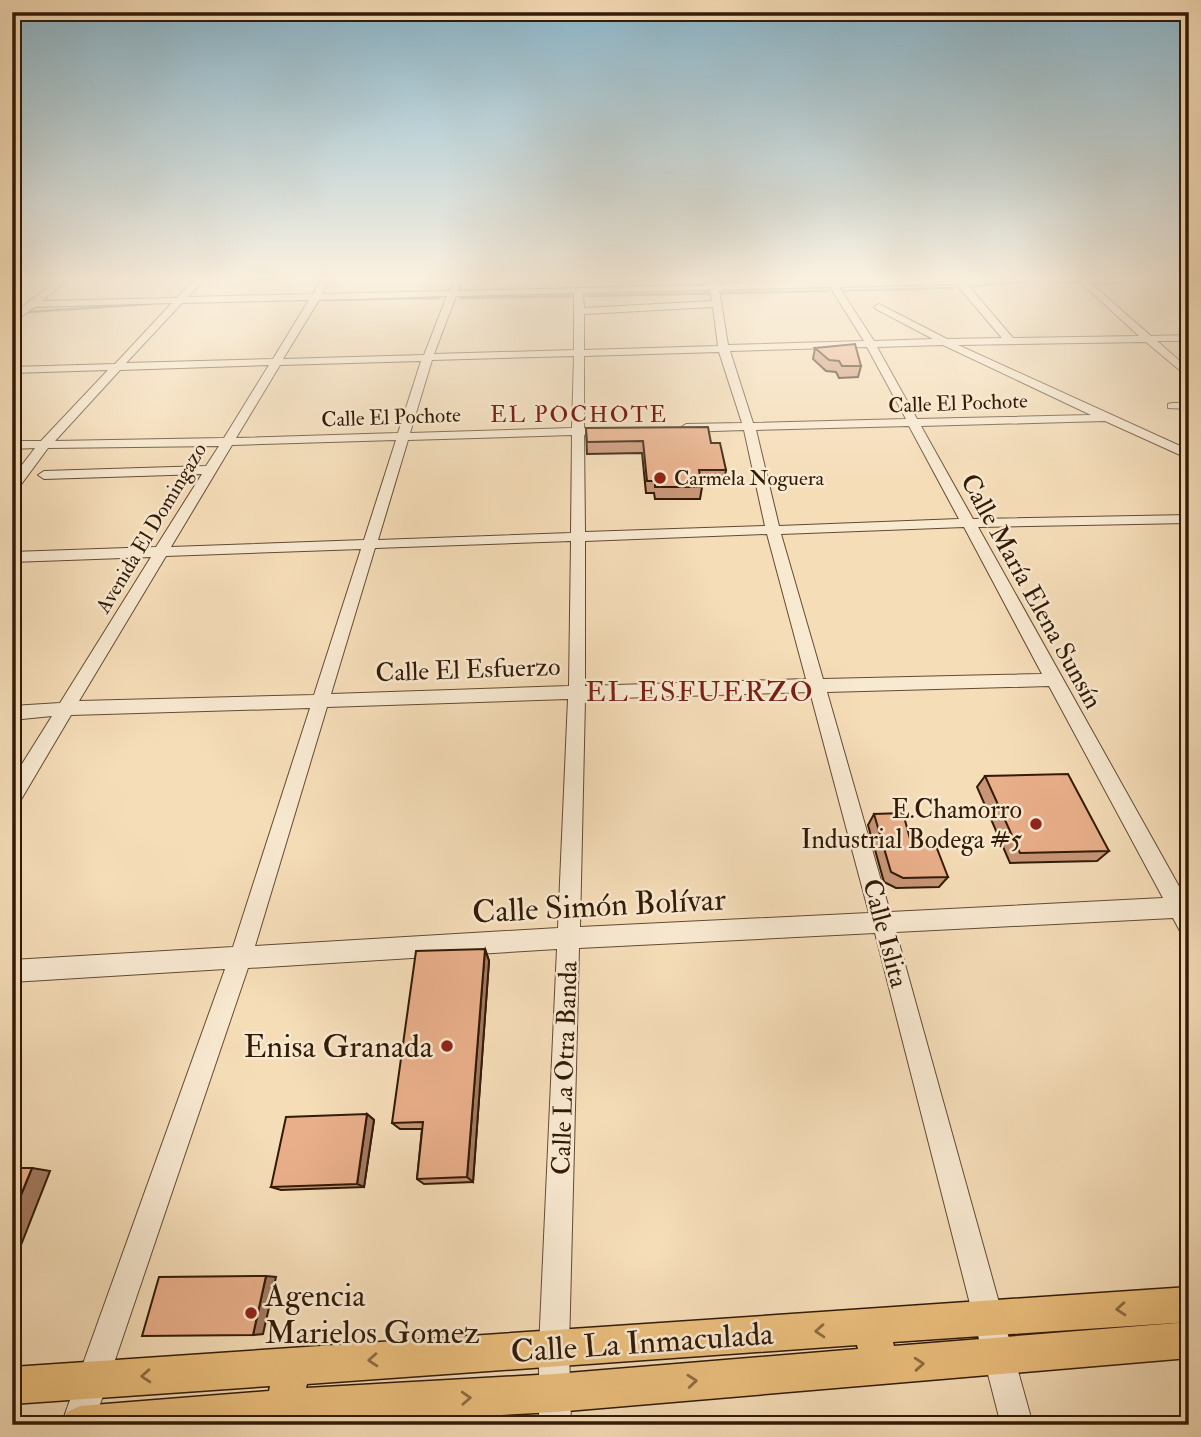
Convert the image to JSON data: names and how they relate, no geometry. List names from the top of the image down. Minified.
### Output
{"streets":{"main road":["Calle La Inmaculada"],"street":["Calle El Pochote","Avenida El Domingazo","Calle María Elena Sunsín","Calle El Esfuerzo","Calle Simón Bolívar","Calle Islita","Calle La Otra Banda"]},"crossings":[["Calle El Pochote","Avenida El Domingazo"],["Calle El Pochote","Calle María Elena Sunsín"],["Calle El Pochote","Calle Islita"],["Calle El Pochote","Calle La Otra Banda"],["Avenida El Domingazo","Calle El Esfuerzo"],["Calle María Elena Sunsín","Calle El Esfuerzo"],["Calle María Elena Sunsín","Calle Simón Bolívar"],["Calle El Esfuerzo","Calle Islita"],["Calle El Esfuerzo","Calle La Otra Banda"],["Calle Simón Bolívar","Calle Islita"],["Calle Simón Bolívar","Calle La Otra Banda"],["Calle Islita","Calle La Inmaculada"],["Calle La Otra Banda","Calle La Inmaculada"]],"districts":["EL POCHOTE","EL ESFUERZO"],"places":["Carmela Noguera","E.Chamorro Industrial Bodega #5","Enisa Granada","Agencia Marielos Gomez"]}
